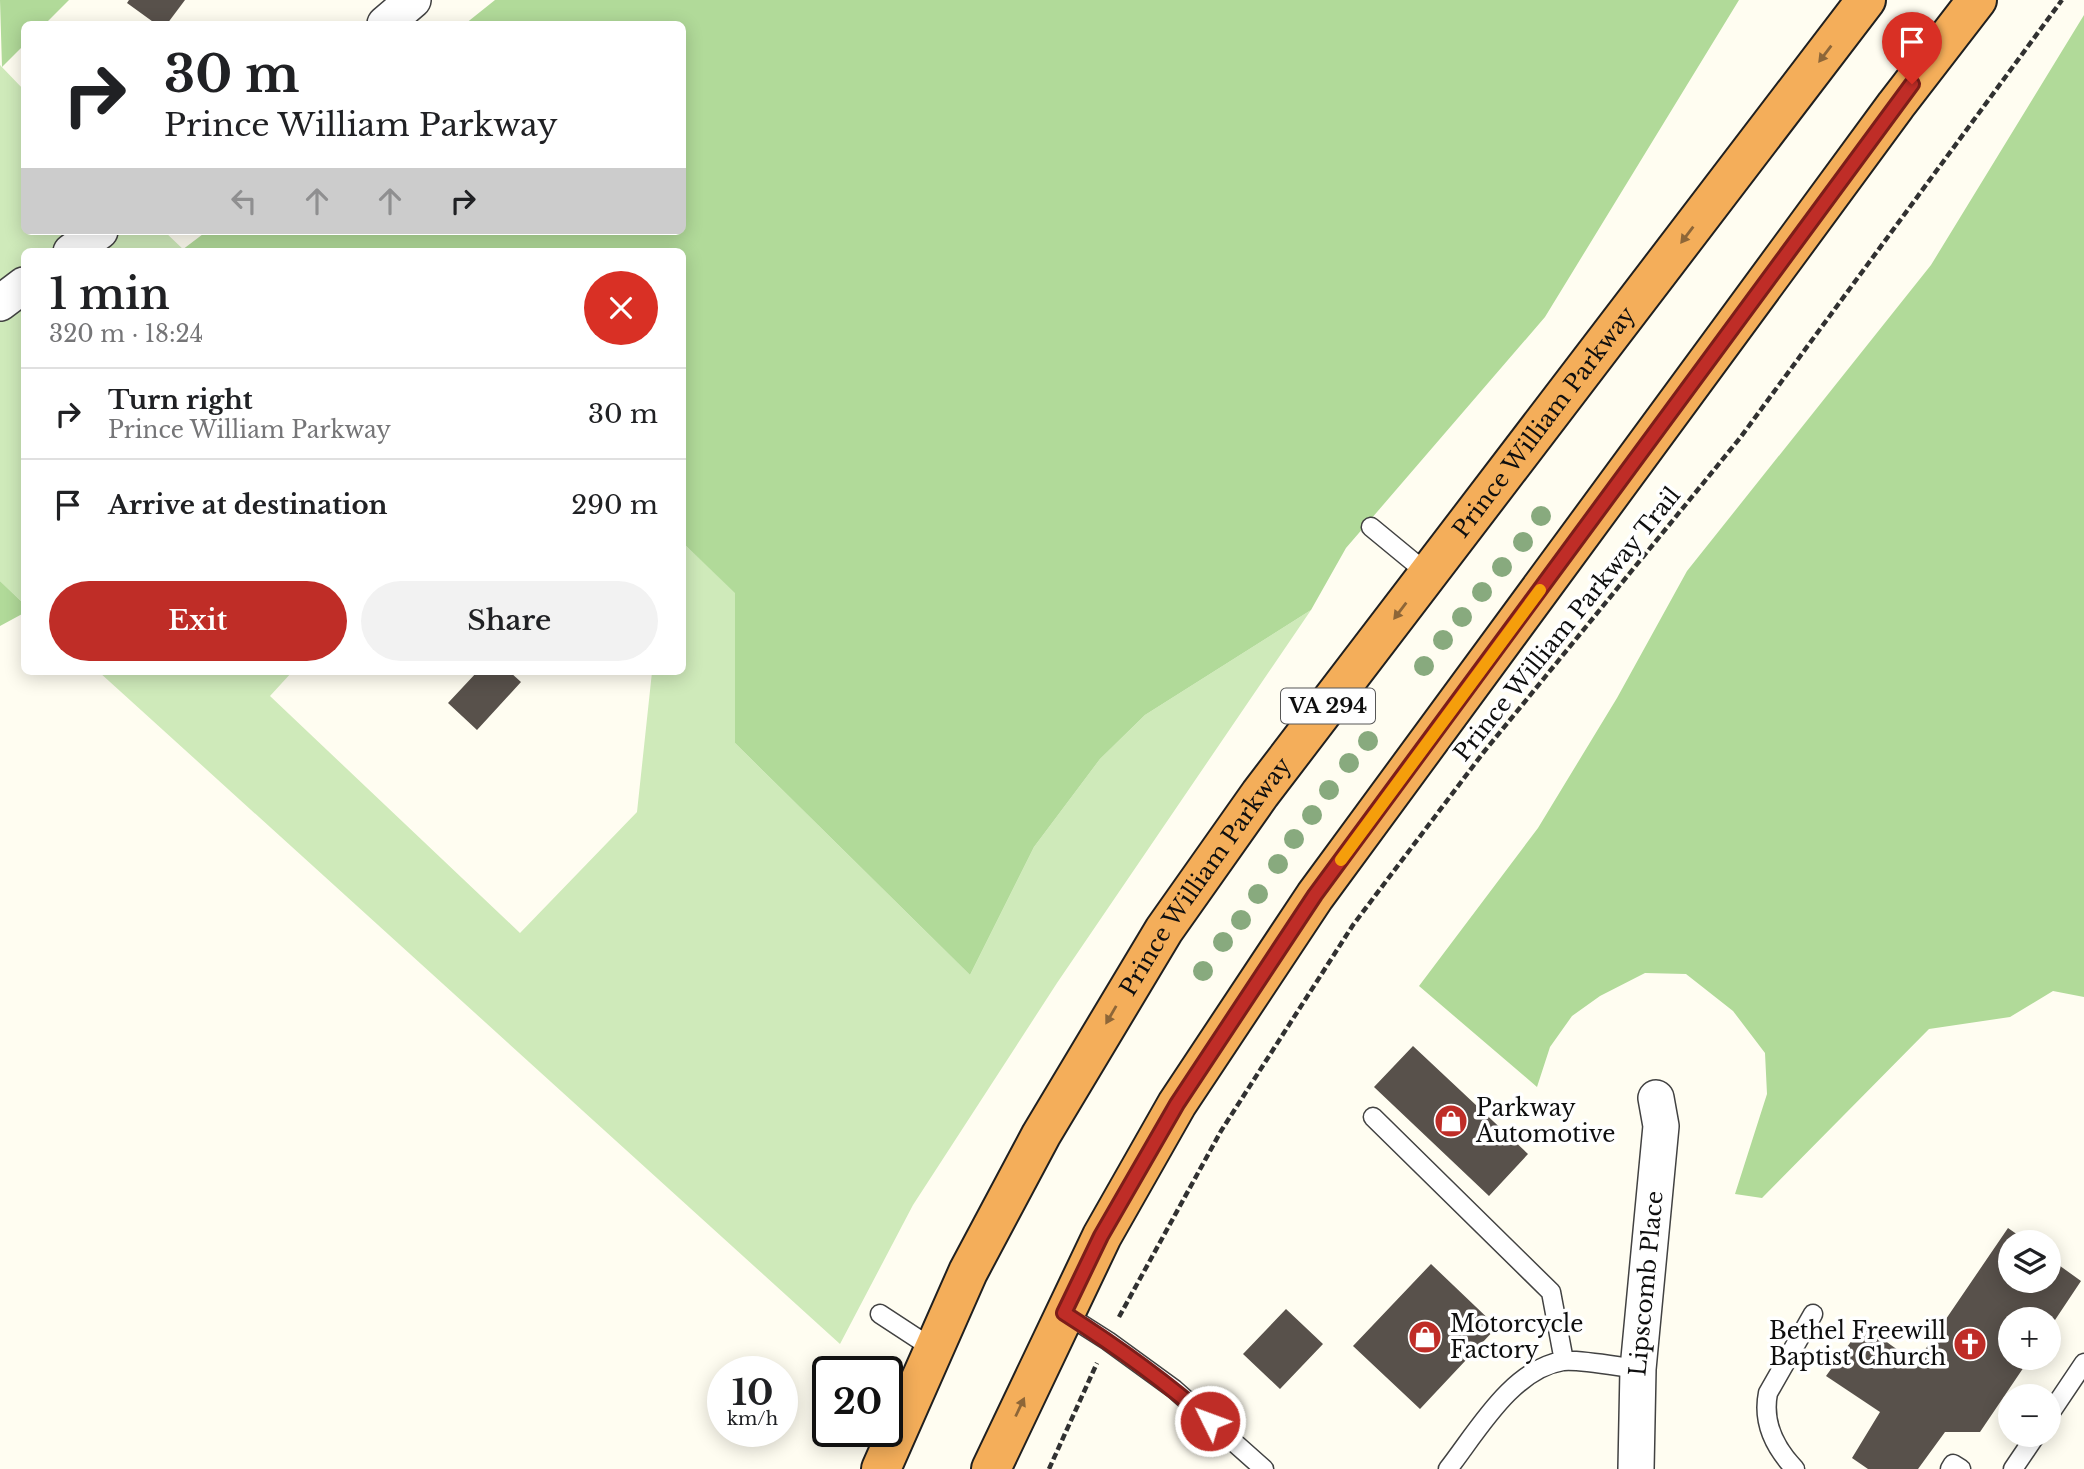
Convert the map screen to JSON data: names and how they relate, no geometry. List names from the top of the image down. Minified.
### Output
{"streets":{"highway":["Prince William Parkway","VA 294"],"street":["Lipscomb Place"],"path":["Prince William Parkway Trail"]},"places":{"shop":["Parkway Automotive","Motorcycle Factory"],"church":["Bethel Freewill Baptist Church"]},"page":{"turn":["30 m","Prince William Parkway"],"heading":["1 min","320 m · 18:24"],"list":[{"name":"Turn right","note":"Prince William Parkway","value":"30 m"},{"name":"Arrive at destination","value":"290 m"}],"buttons":["Exit","Share"],"map_buttons":["+","−"],"speed":"10 km/h","limit":"20"}}
